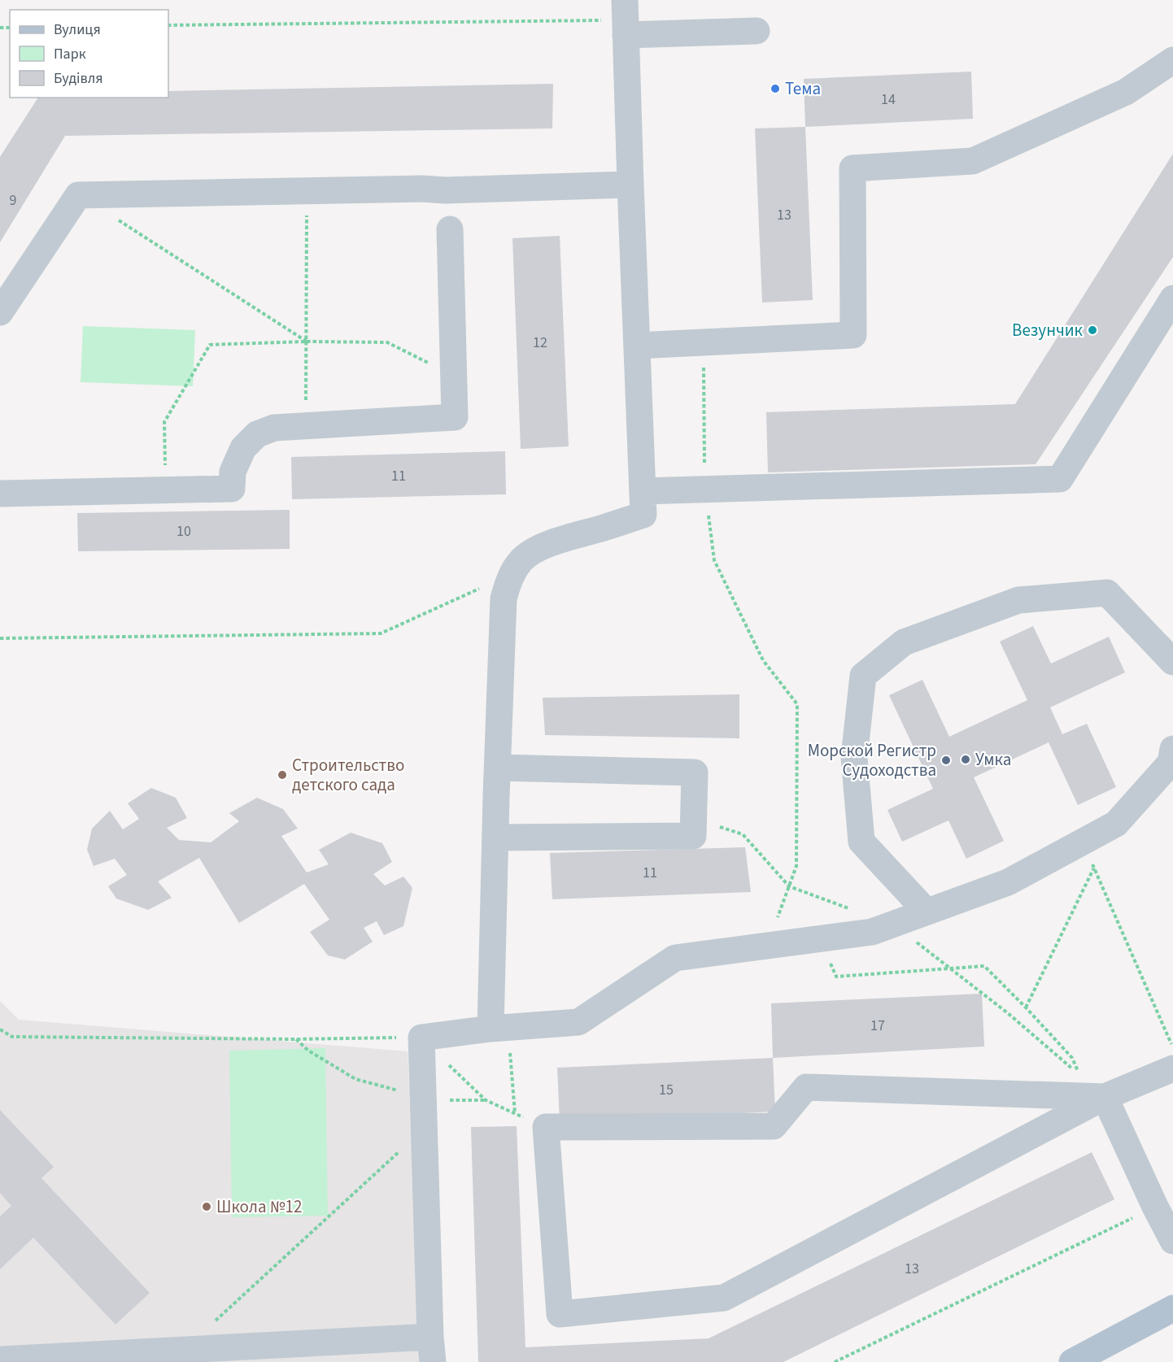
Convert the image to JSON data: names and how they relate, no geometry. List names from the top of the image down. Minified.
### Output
{"places":["Тема","Везунчик","Умка","Морской Регистр Судоходства","Строительство детского сада","Школа №12"],"house_numbers":["14","9","13","12","11","10","11","17","15","13"],"legend":["Вулиця","Парк","Будівля"]}
